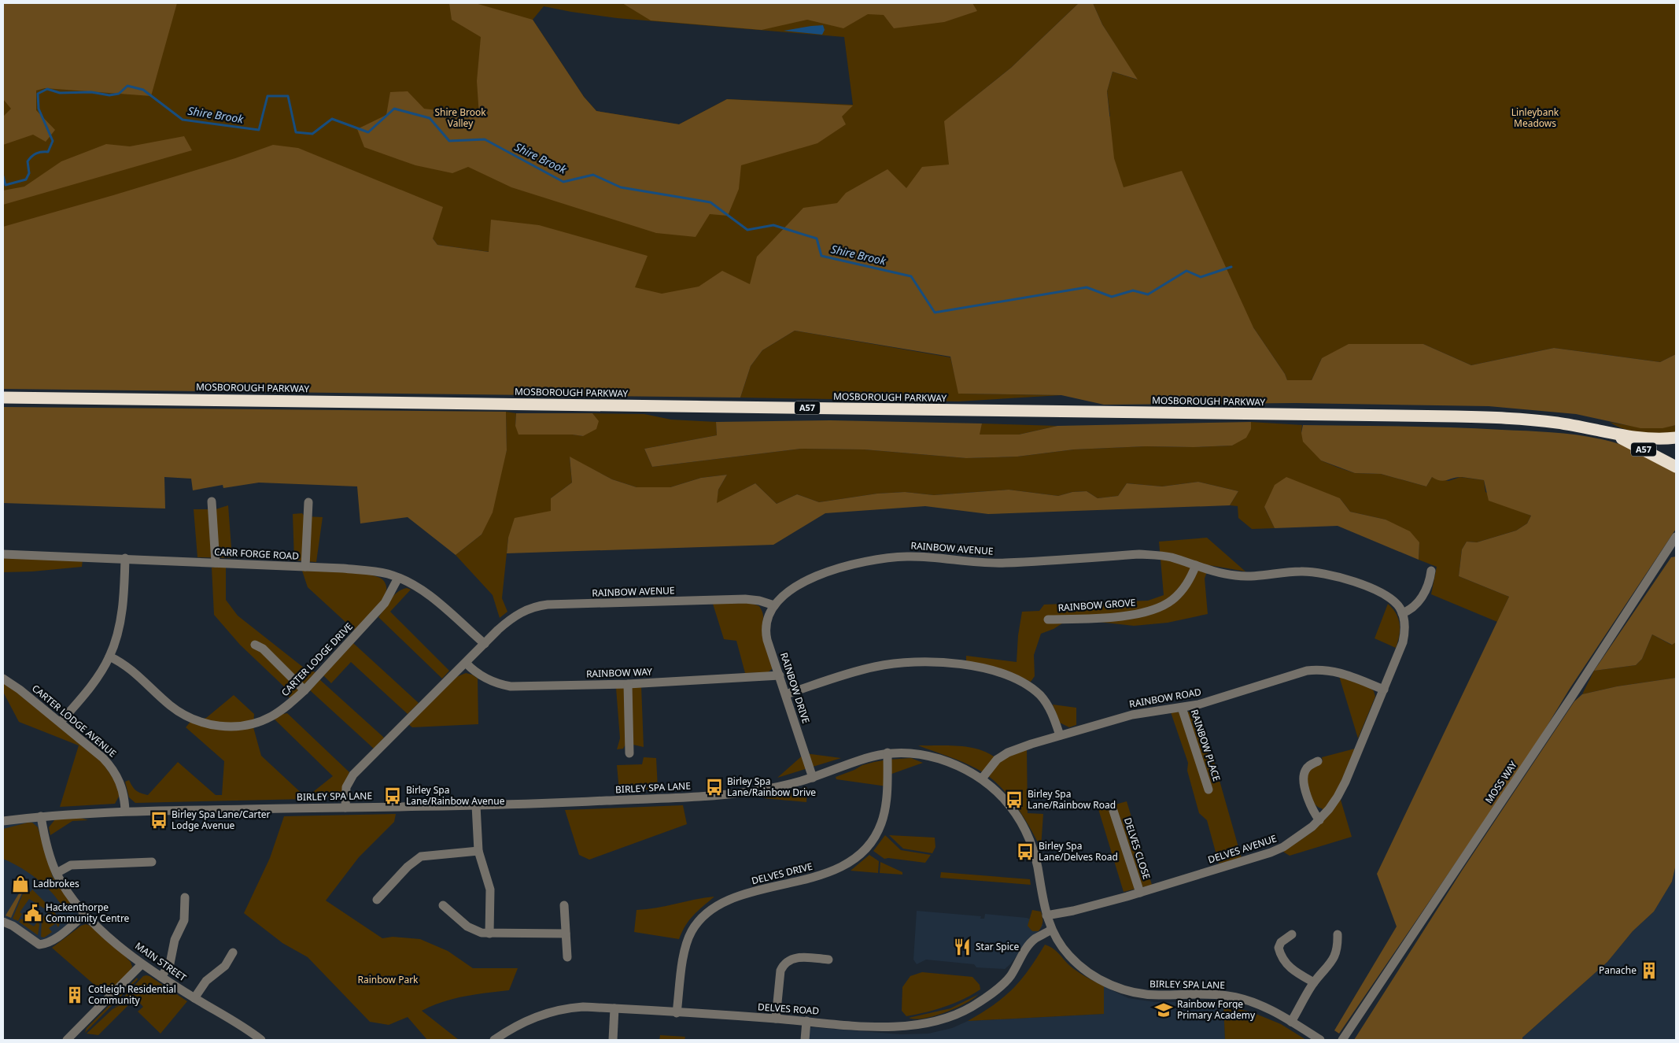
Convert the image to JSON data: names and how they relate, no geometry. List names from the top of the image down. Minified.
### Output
{"streets":{"highway":["MOSBOROUGH PARKWAY","A57"],"street":["RAINBOW AVENUE","CARR FORGE ROAD","RAINBOW GROVE","CARTER LODGE DRIVE","RAINBOW WAY","RAINBOW DRIVE","RAINBOW ROAD","CARTER LODGE AVENUE","RAINBOW PLACE","MOSS WAY","BIRLEY SPA LANE","DELVES CLOSE","DELVES AVENUE","DELVES DRIVE","MAIN STREET","DELVES ROAD"]},"crossings":[["RAINBOW AVENUE","CARR FORGE ROAD"],["RAINBOW AVENUE","RAINBOW GROVE"],["RAINBOW AVENUE","RAINBOW WAY"],["RAINBOW AVENUE","RAINBOW DRIVE"],["RAINBOW AVENUE","BIRLEY SPA LANE"],["CARR FORGE ROAD","CARTER LODGE DRIVE"],["RAINBOW WAY","RAINBOW DRIVE"],["RAINBOW DRIVE","BIRLEY SPA LANE"],["RAINBOW ROAD","RAINBOW PLACE"],["RAINBOW ROAD","BIRLEY SPA LANE"],["RAINBOW ROAD","DELVES AVENUE"],["CARTER LODGE AVENUE","BIRLEY SPA LANE"],["BIRLEY SPA LANE","DELVES AVENUE"],["BIRLEY SPA LANE","DELVES DRIVE"],["BIRLEY SPA LANE","MAIN STREET"],["BIRLEY SPA LANE","DELVES ROAD"],["DELVES CLOSE","DELVES AVENUE"],["DELVES DRIVE","DELVES ROAD"]],"water":["Shire Brook"],"parks":["Shire Brook Valley","Linleybank Meadows","Rainbow Park"],"places":{"bus stop":["Birley Spa Lane/Rainbow Drive","Birley Spa Lane/Rainbow Avenue","Birley Spa Lane/Rainbow Road","Birley Spa Lane/Carter Lodge Avenue","Birley Spa Lane/Delves Road"],"shop":["Ladbrokes"],"public building":["Hackenthorpe Community Centre"],"restaurant":["Star Spice"],"building":["Panache","Cotleigh Residential Community"],"school or university":["Rainbow Forge Primary Academy"]}}
